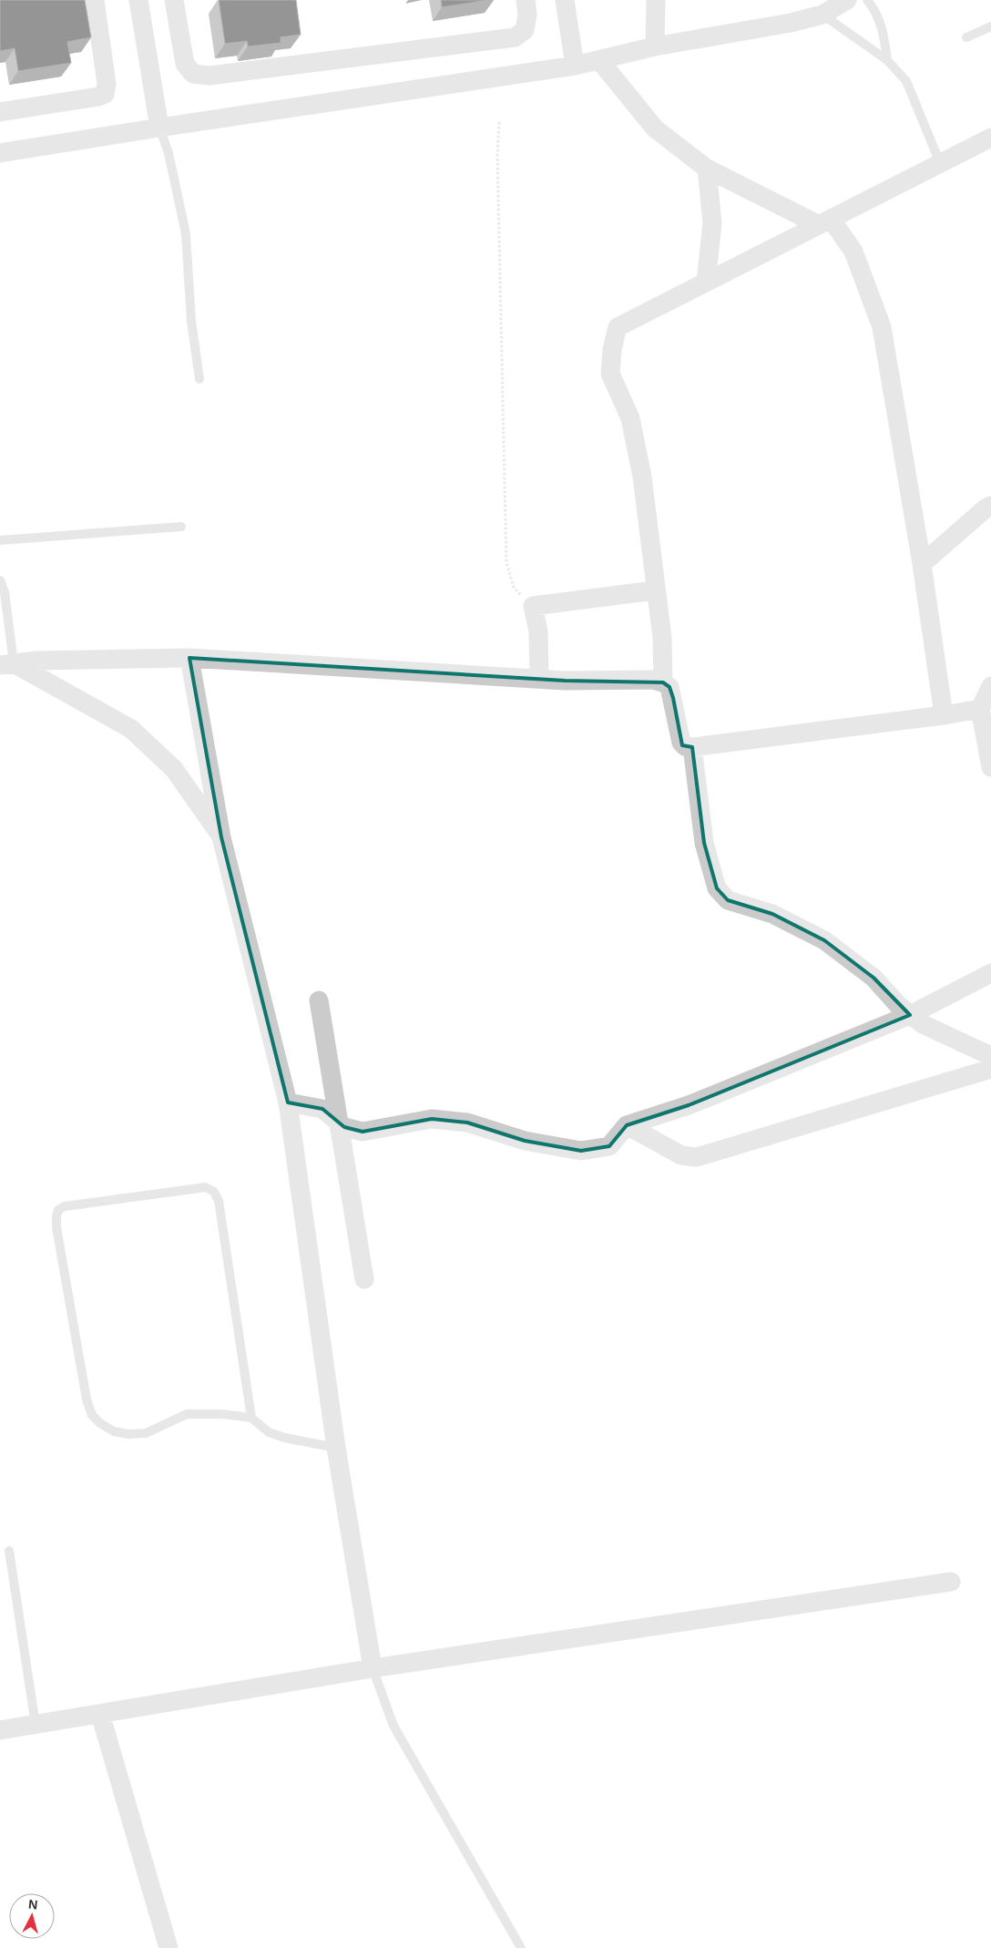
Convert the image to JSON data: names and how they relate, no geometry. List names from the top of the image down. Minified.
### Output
{"north":"top"}
